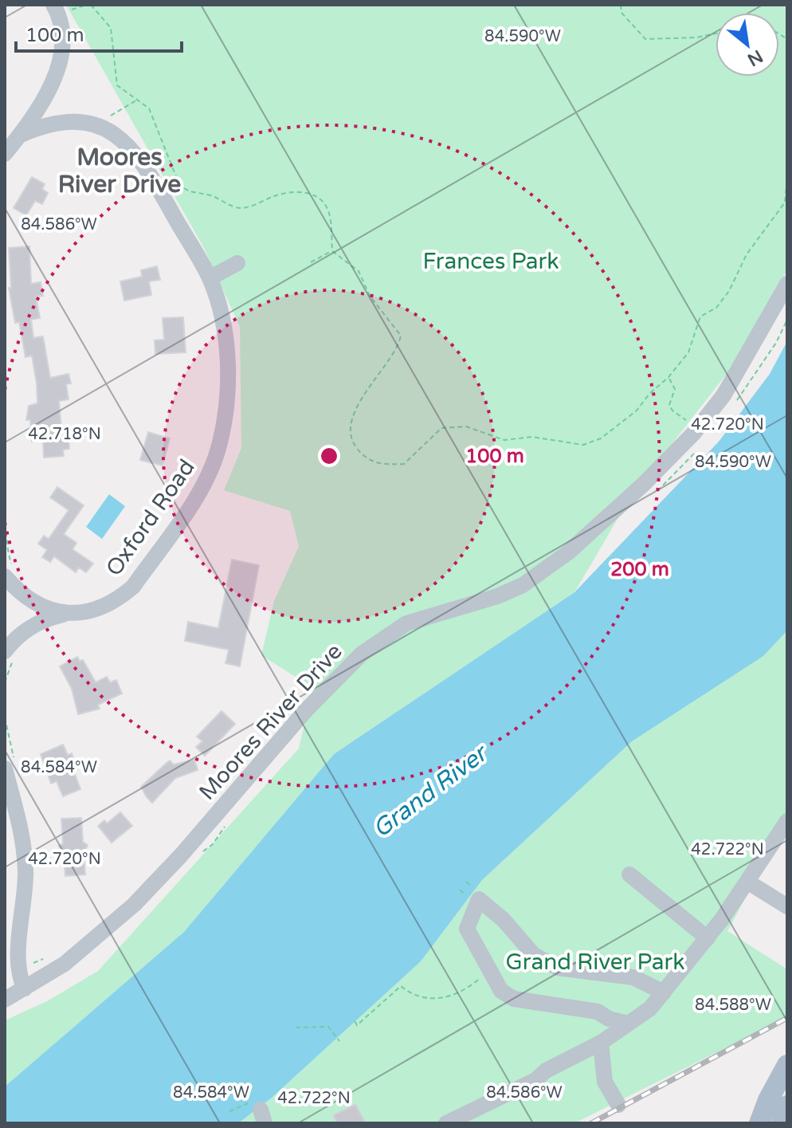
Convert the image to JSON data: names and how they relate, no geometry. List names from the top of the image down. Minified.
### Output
{"streets":{"street":["Oxford Road","Moores River Drive"]},"districts":["Moores River Drive"],"water":["Grand River"],"parks":["Frances Park","Grand River Park"],"scale_bar":"100 m","north":"bottom right","coordinates":["84.590°W","84.586°W","42.720°N","42.718°N","84.584°W","42.722°N","84.588°W"],"rings":["100 m","200 m"]}
